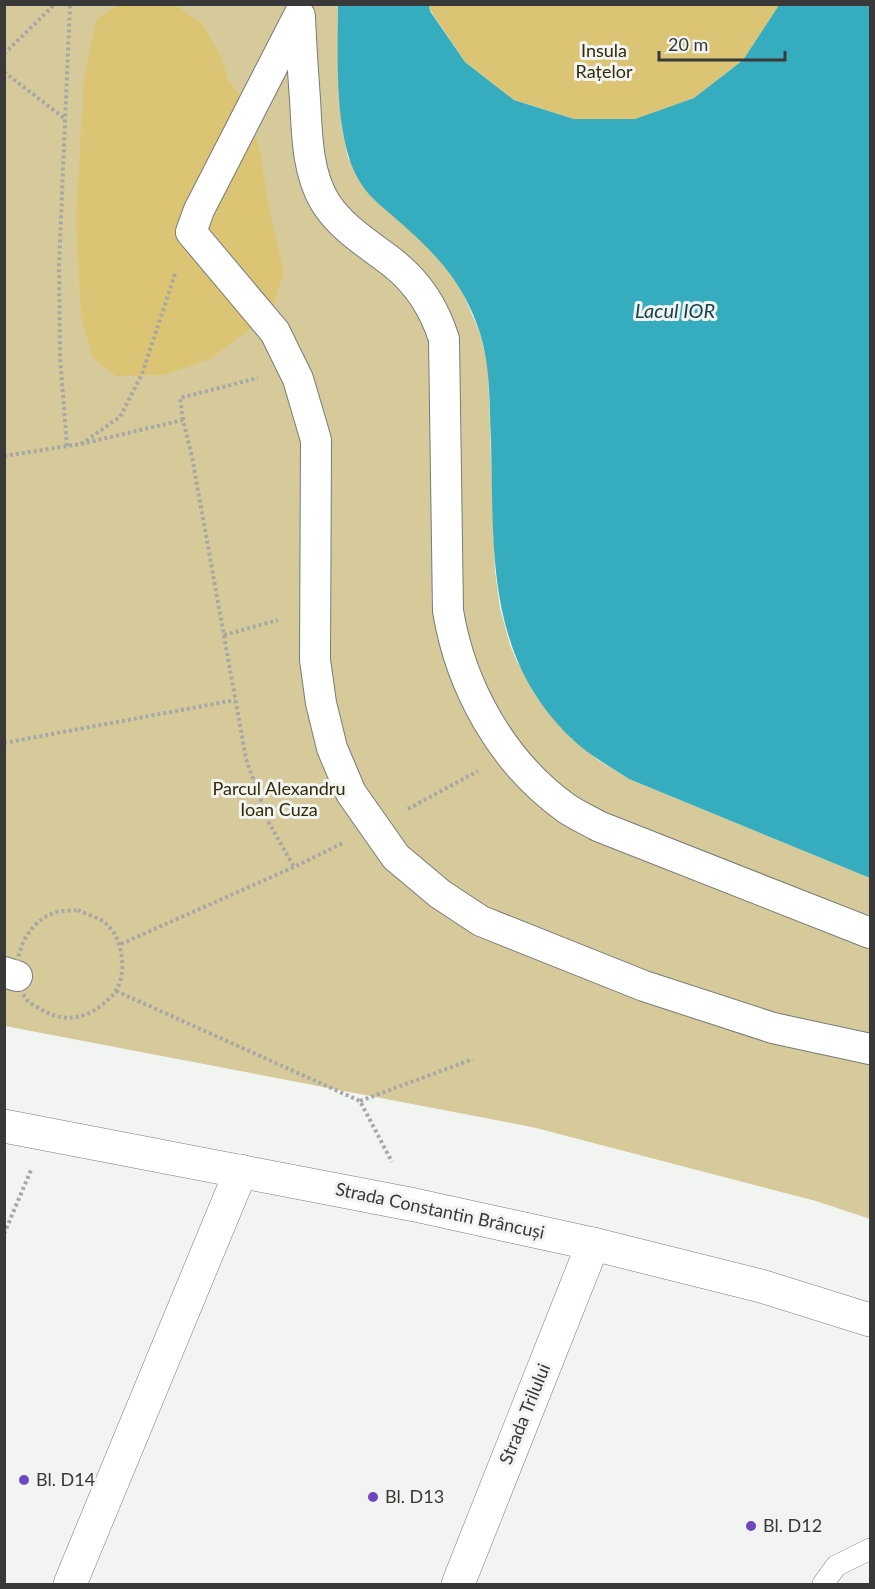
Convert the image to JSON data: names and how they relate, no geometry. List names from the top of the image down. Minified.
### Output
{"streets":{"main road":["Strada Constantin Brâncuși","Strada Trilului"]},"crossings":[["Strada Constantin Brâncuși","Strada Trilului"]],"water":["Lacul IOR"],"parks":["Insula Rațelor","Parcul Alexandru Ioan Cuza"],"places":["Bl. D14","Bl. D13","Bl. D12"],"scale_bar":"20 m"}
